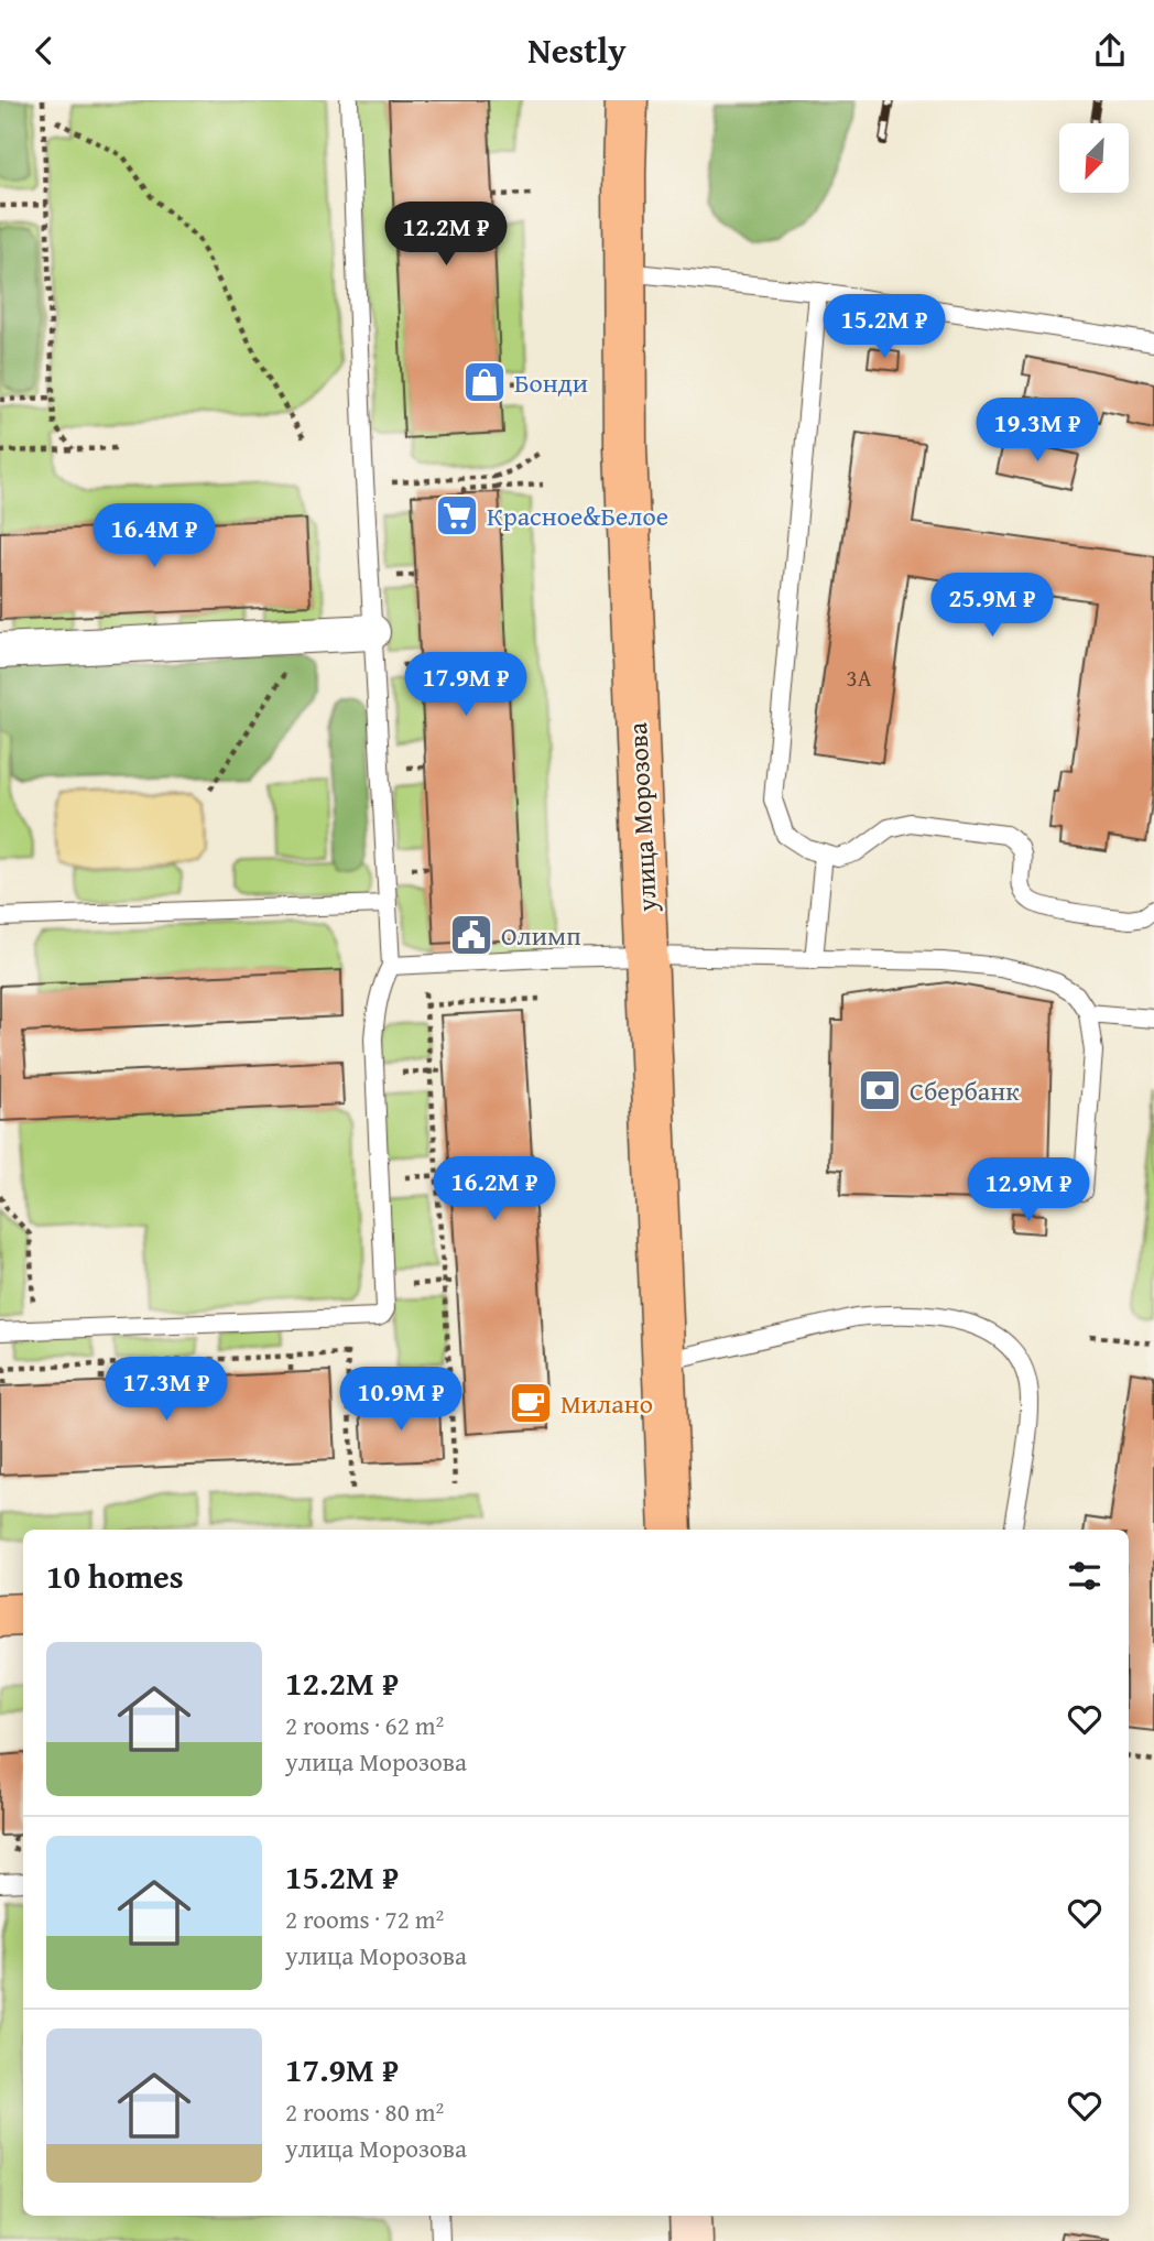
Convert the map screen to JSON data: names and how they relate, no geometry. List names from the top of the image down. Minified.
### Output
{"streets":{"main road":["улица Морозова"]},"places":{"shop":["Бонди"],"supermarket":["Красное&Белое"],"public building":["Олимп"],"bank":["Сбербанк"],"cafe":["Милано"]},"house_numbers":["3А"],"north":"bottom left","page":{"header":"Nestly","price":["12.2M ₽","15.2M ₽","19.3M ₽","16.4M ₽","25.9M ₽","17.9M ₽","16.2M ₽","12.9M ₽","17.3M ₽","10.9M ₽"],"heading":"10 homes","list":[{"name":"12.2M ₽","note":"2 rooms · 62 m² · улица Морозова"},{"name":"15.2M ₽","note":"2 rooms · 72 m² · улица Морозова"},{"name":"17.9M ₽","note":"2 rooms · 80 m² · улица Морозова"}]}}
